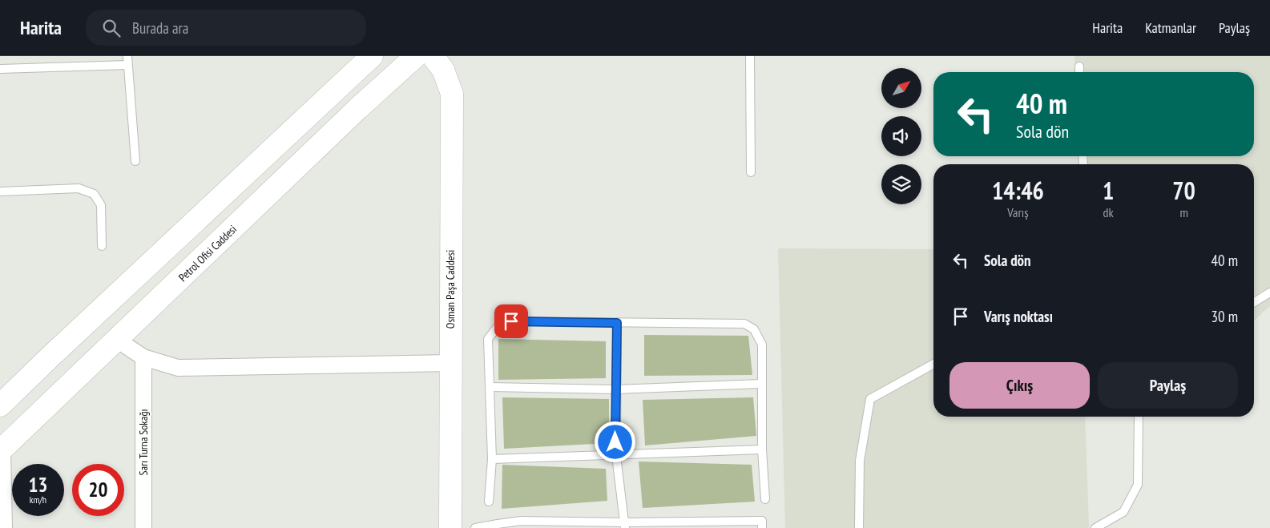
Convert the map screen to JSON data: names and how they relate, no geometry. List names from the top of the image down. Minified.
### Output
{"streets":{"main road":["Petrol Ofisi Caddesi","Osman Paşa Caddesi"],"street":["Sarı Turna Sokağı"]},"north":"top right","page":{"header":"Harita","search":"Burada ara","nav":["Harita","Katmanlar","Paylaş"],"turn":["40 m","Sola dön"],"eta":["14:46","Varış","1","dk","70","m"],"list":[{"name":"Sola dön","value":"40 m"},{"name":"Varış noktası","value":"30 m"}],"buttons":["Çıkış","Paylaş"],"speed":"13 km/h","limit":"20"}}
